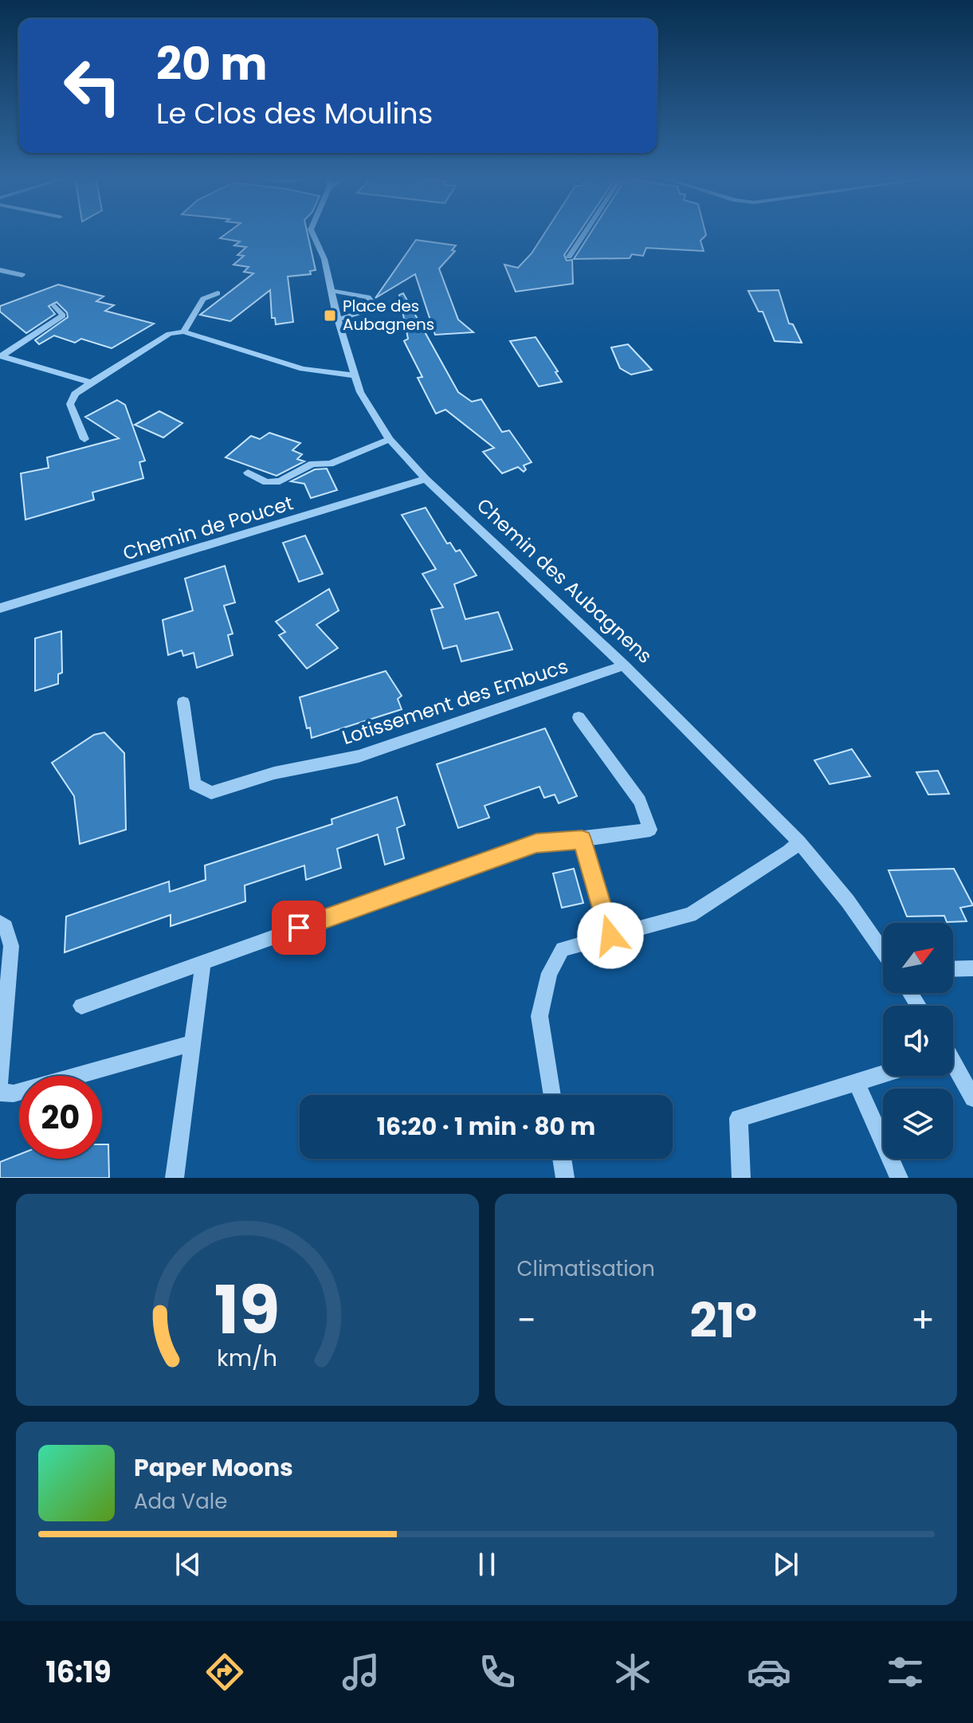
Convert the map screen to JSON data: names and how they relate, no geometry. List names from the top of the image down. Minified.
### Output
{"streets":{"street":["Chemin de Poucet","Chemin des Aubagnens","Lotissement des Embucs"]},"crossings":[["Chemin de Poucet","Chemin des Aubagnens"],["Chemin des Aubagnens","Lotissement des Embucs"]],"places":{"transit":["Place des Aubagnens"]},"north":"top right","page":{"turn":["20 m","Le Clos des Moulins"],"limit":"20","trip":"16:20 · 1 min · 80 m","tile":"Climatisation","heat":["−","21°","+"],"song":["Paper Moons","Ada Vale"],"tabs":"16:19","gauge":["19","km/h"]}}
